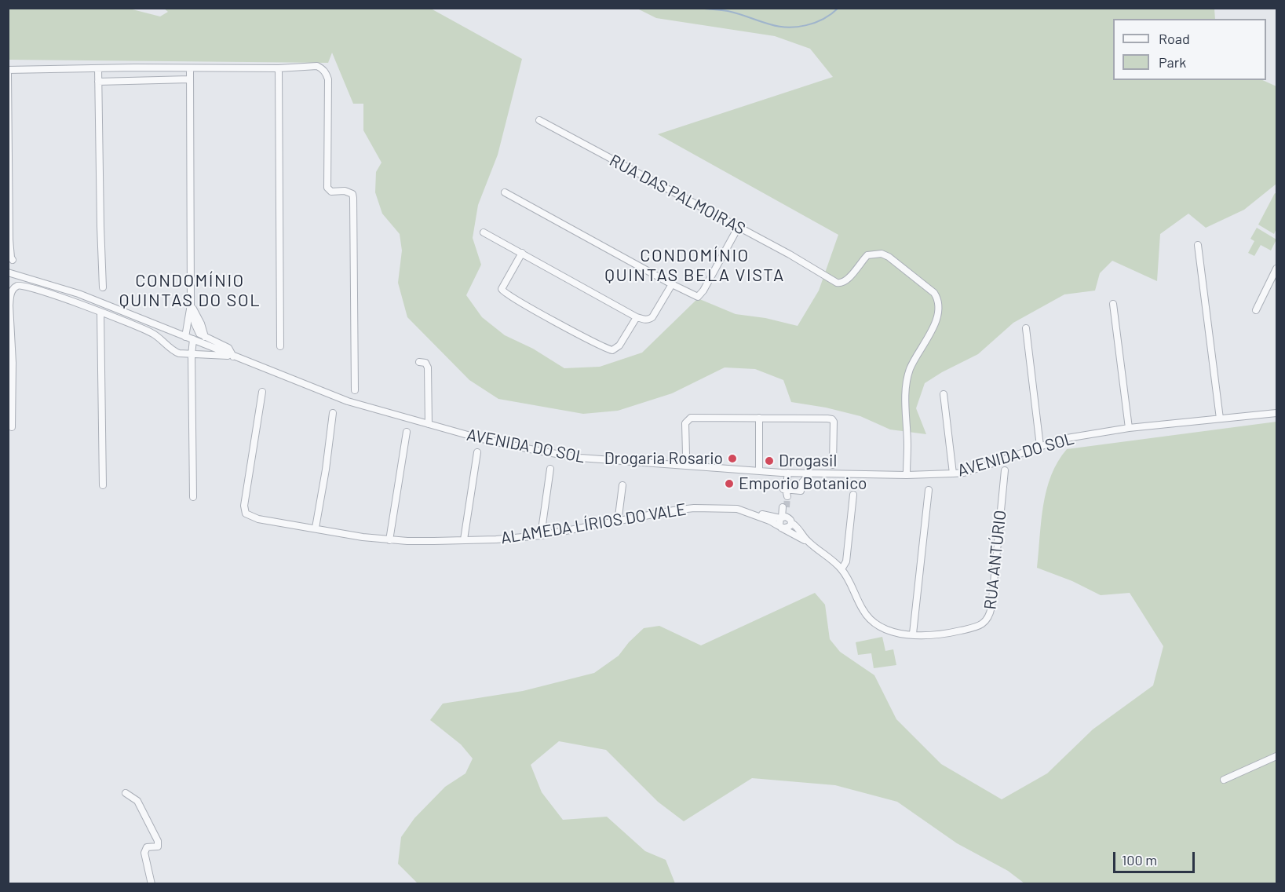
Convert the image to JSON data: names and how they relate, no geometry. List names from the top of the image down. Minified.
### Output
{"streets":{"street":["RUA DAS PALMOIRAS","AVENIDA DO SOL","ALAMEDA LÍRIOS DO VALE","RUA ANTÚRIO"]},"crossings":[["RUA DAS PALMOIRAS","AVENIDA DO SOL"],["ALAMEDA LÍRIOS DO VALE","RUA ANTÚRIO"]],"districts":["CONDOMÍNIO QUINTAS BELA VISTA","CONDOMÍNIO QUINTAS DO SOL"],"places":["Drogaria Rosario","Drogasil","Emporio Botanico"],"legend":["Road","Park"],"scale_bar":"100 m"}
